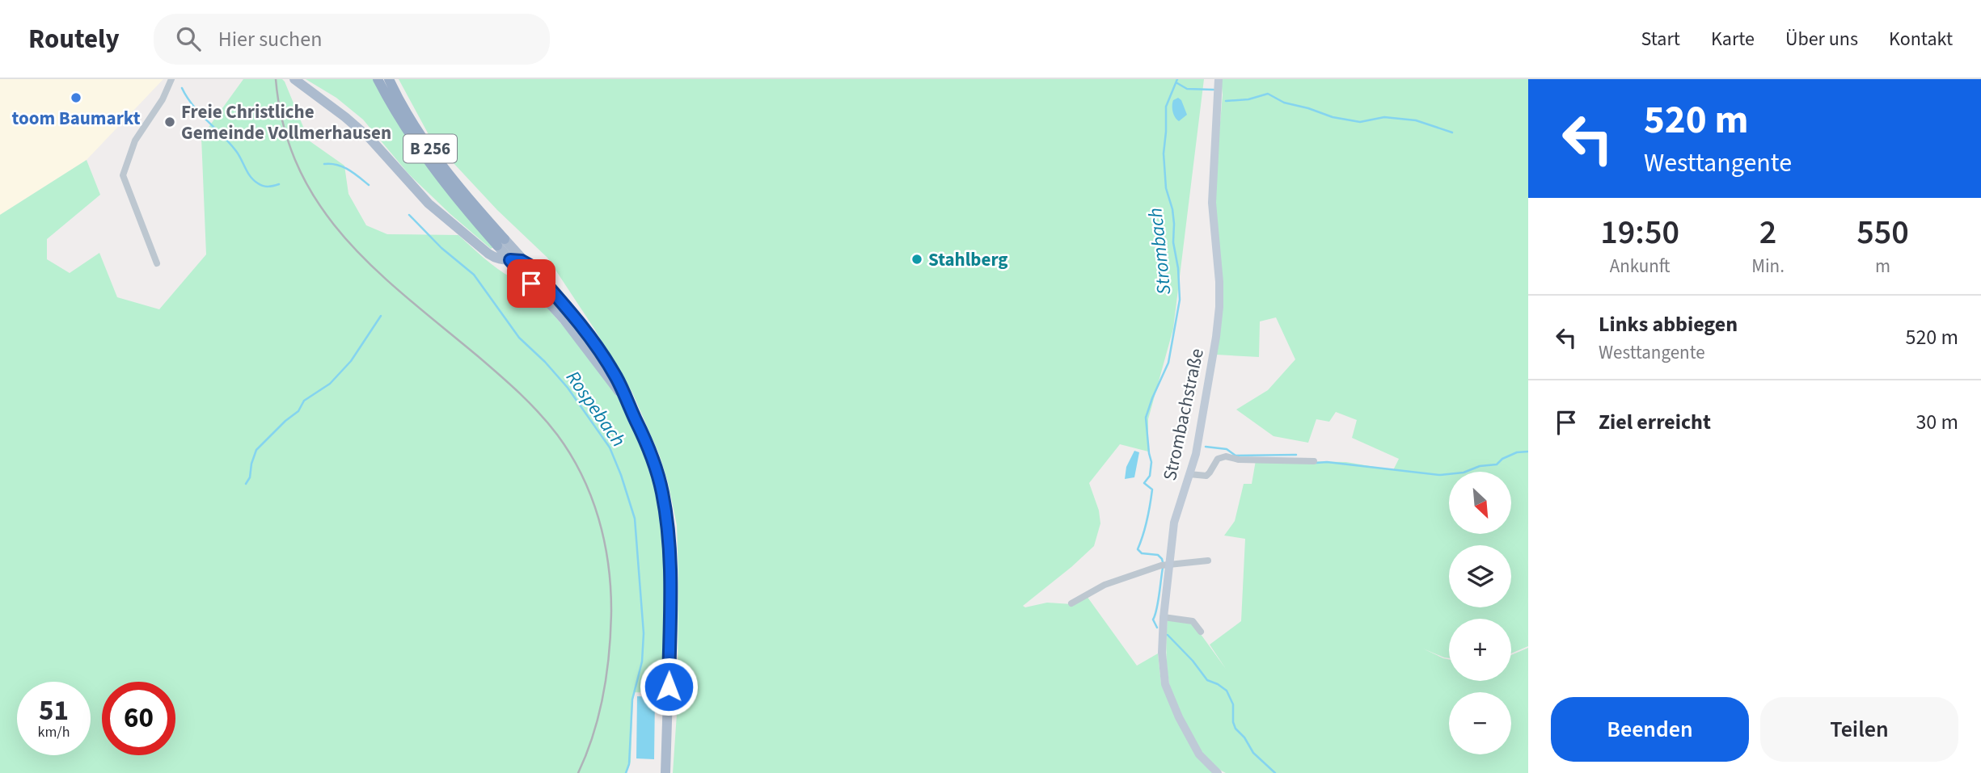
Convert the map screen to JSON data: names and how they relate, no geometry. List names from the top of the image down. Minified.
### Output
{"streets":{"highway":["B 256"],"main road":["Strombachstraße"]},"water":["Strombach","Rospebach"],"places":["toom Baumarkt","Freie Christliche Gemeinde Vollmerhausen","Stahlberg"],"north":"bottom right","page":{"header":"Routely","search":"Hier suchen","nav":["Start","Karte","Über uns","Kontakt"],"turn":["520 m","Westtangente"],"eta":["19:50","Ankunft","2","Min.","550","m"],"list":[{"name":"Links abbiegen","note":"Westtangente","value":"520 m"},{"name":"Ziel erreicht","value":"30 m"}],"map_buttons":["+","−"],"speed":"51 km/h","limit":"60","buttons":["Beenden","Teilen"]}}
